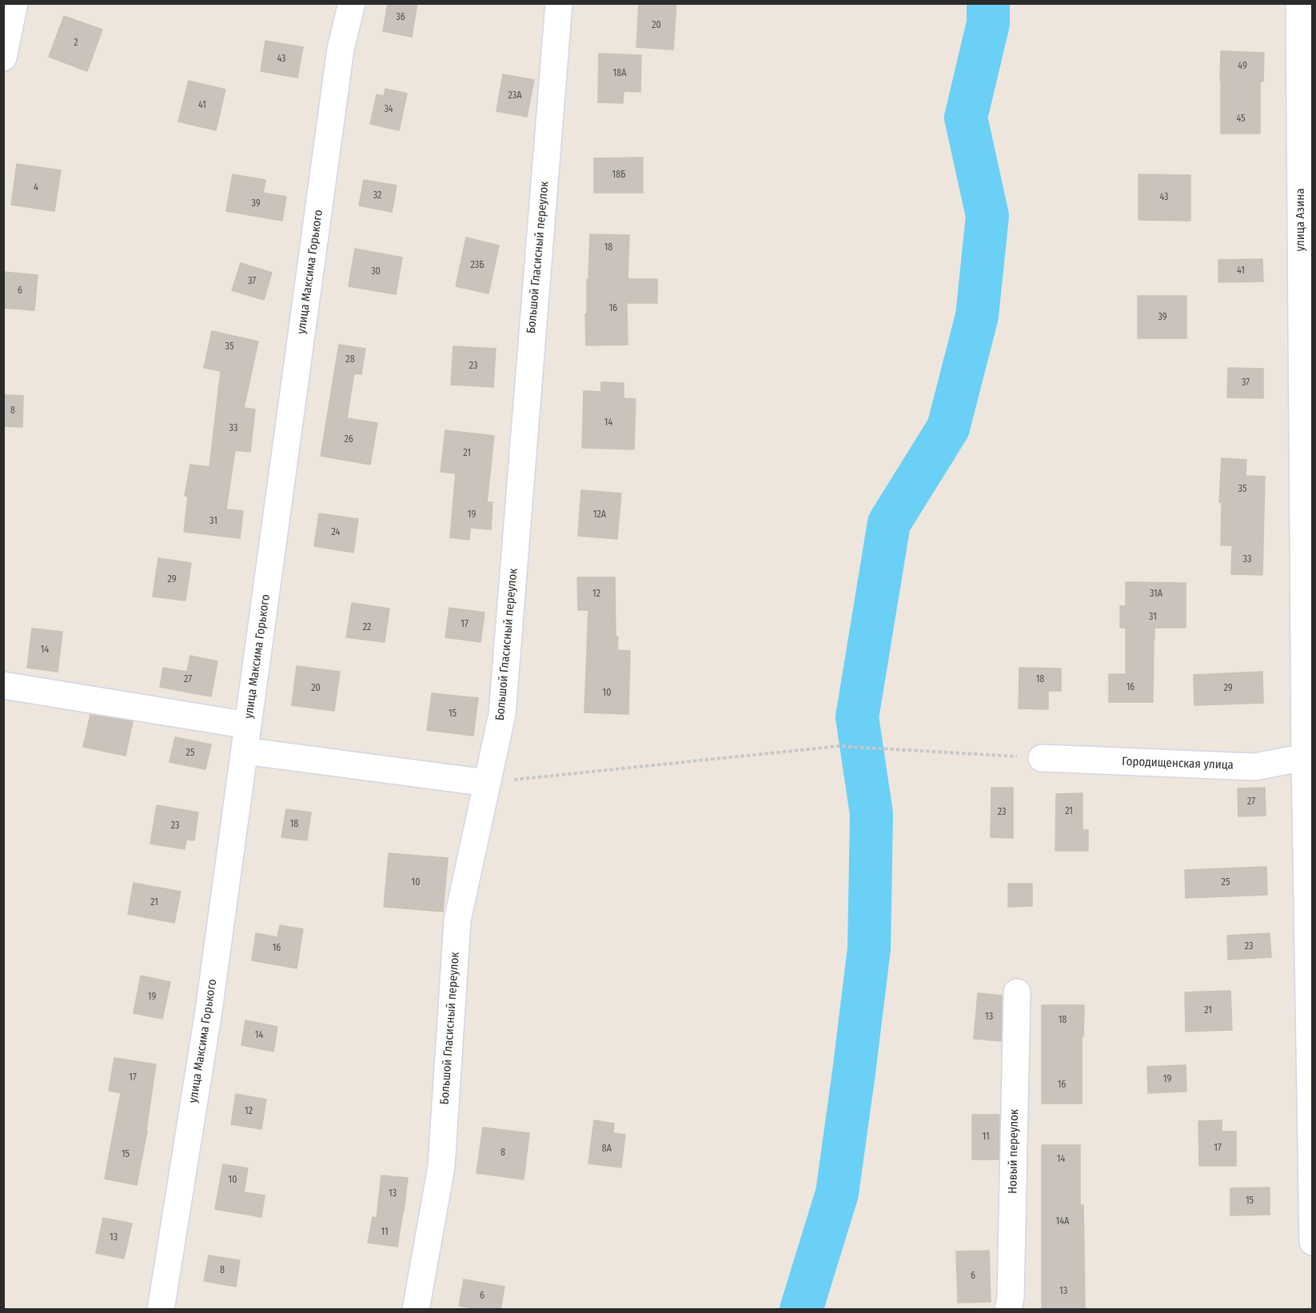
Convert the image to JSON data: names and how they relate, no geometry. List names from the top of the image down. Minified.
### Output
{"streets":{"street":["улица Азина","Большой Гласисный переулок","улица Максима Горького","Городищенская улица","Новый переулок"]},"crossings":[["улица Азина","Городищенская улица"]],"house_numbers":["36","20","2","43","49","18А","23А","41","34","45","18Б","4","32","43","39","18","23Б","41","30","37","6","16","39","35","28","23","37","8","14","33","26","21","35","19","12А","31","24","33","29","12","31А","31","17","22","14","27","18","16","20","29","10","15","25","27","21","23","18","23","10","25","21","23","16","19","21","13","18","14","17","19","16","12","11","17","8А","8","15","14","10","13","15","14А","11","13","8","6","13","6"]}
